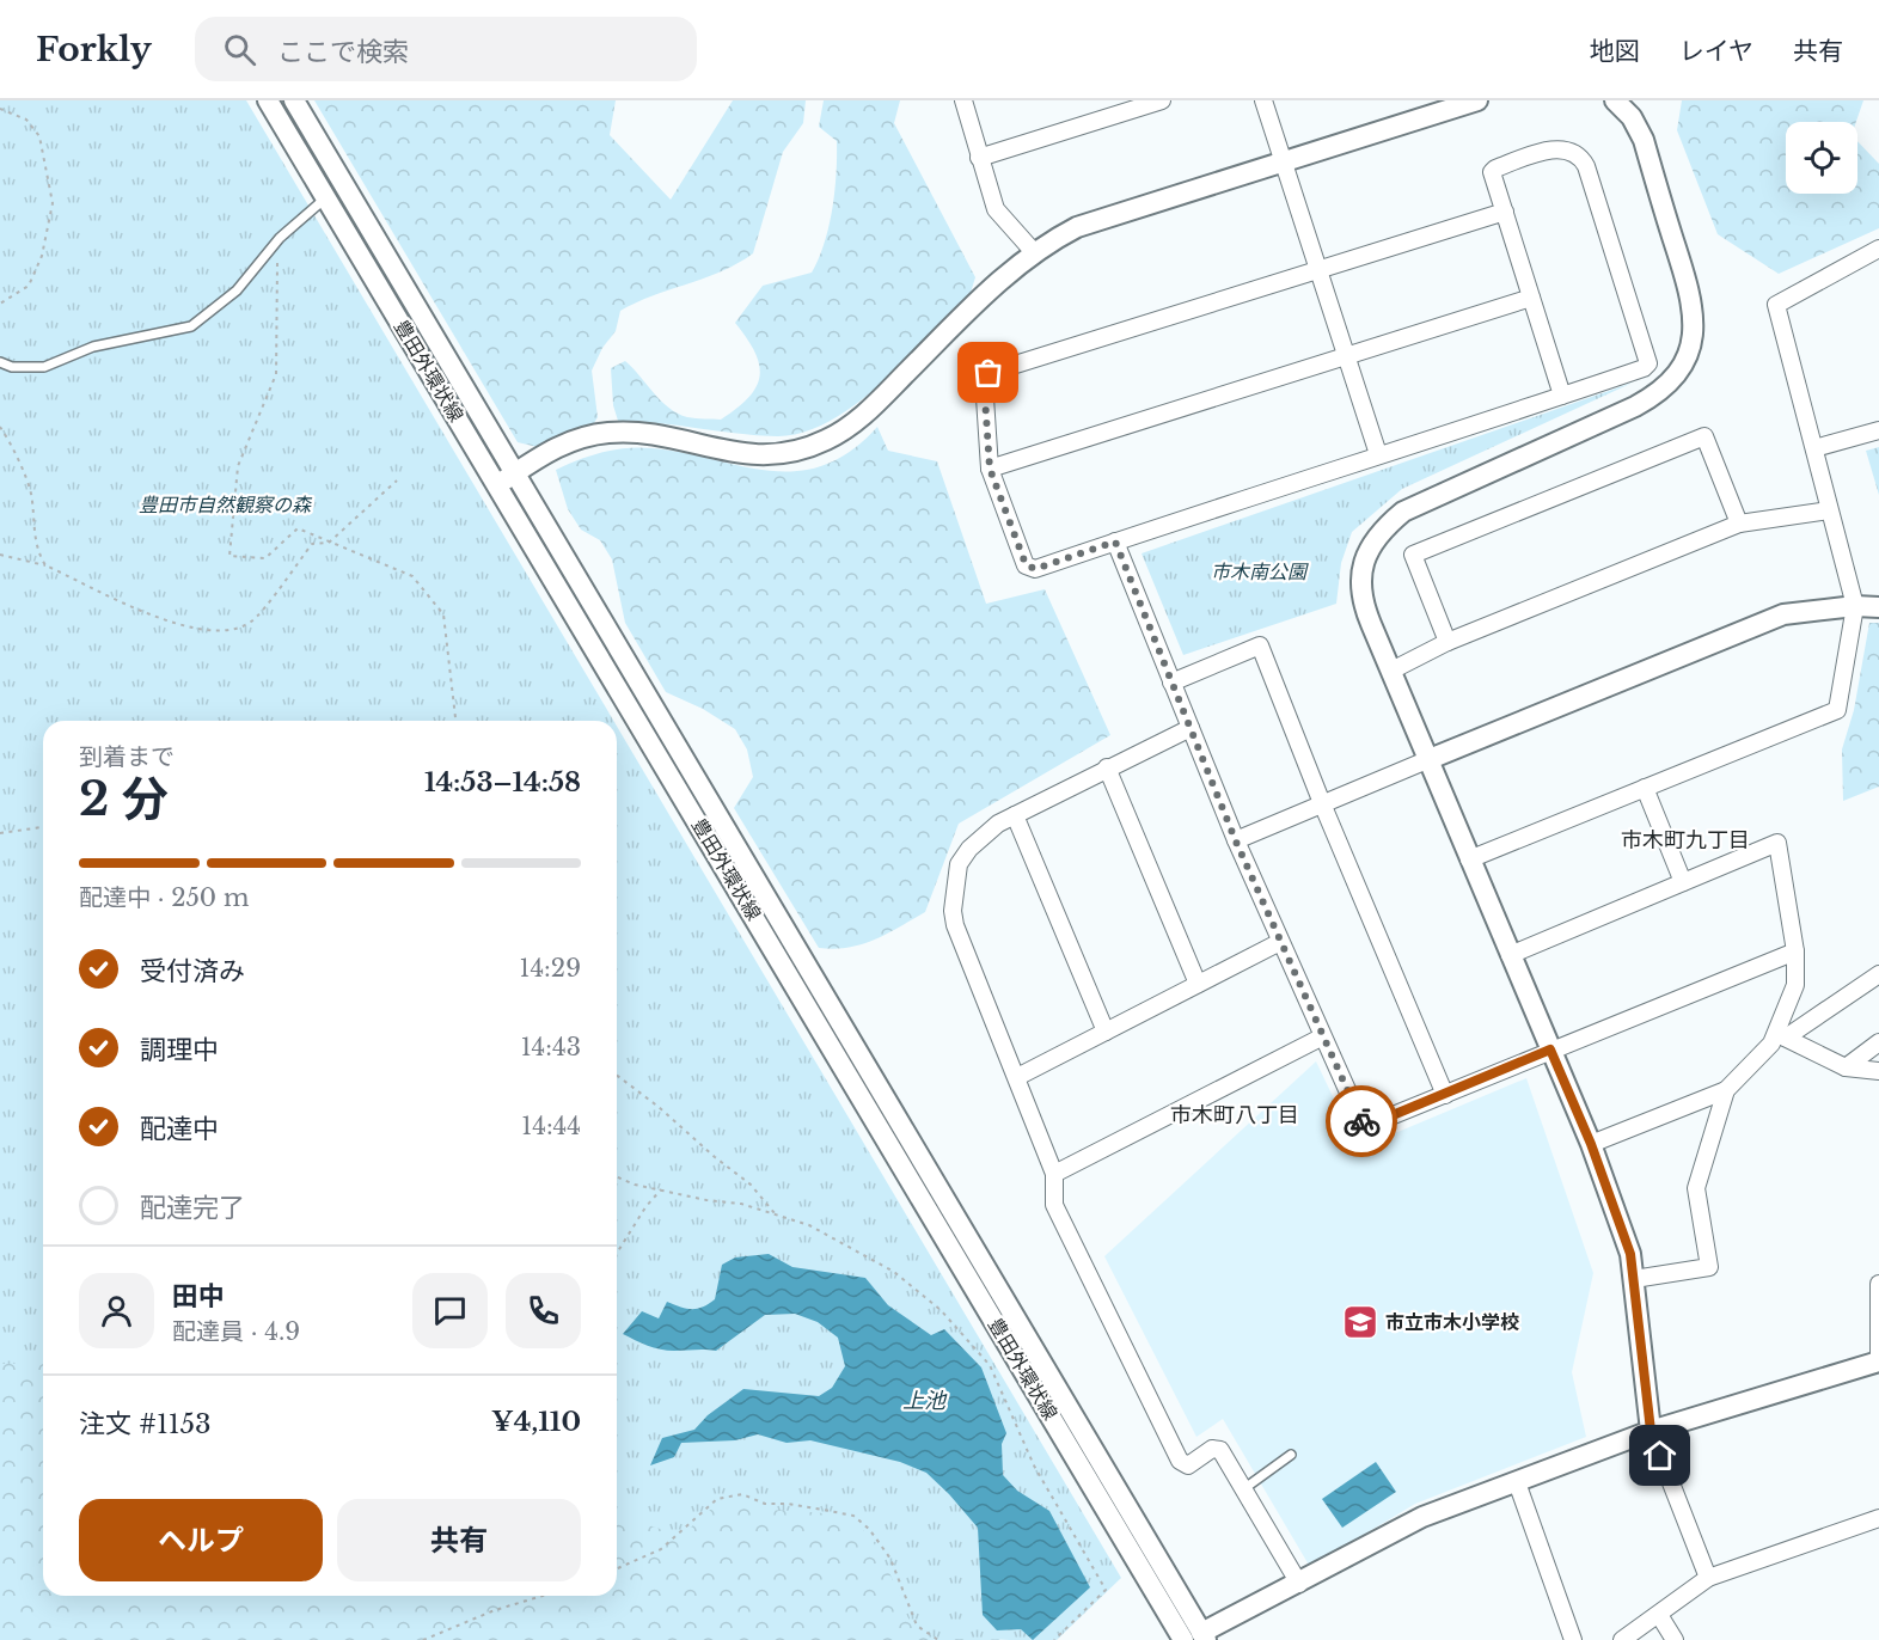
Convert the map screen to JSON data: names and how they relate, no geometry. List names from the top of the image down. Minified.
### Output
{"streets":{"street":["豊田外環状線"]},"districts":["市木町九丁目","市木町八丁目"],"water":["上池"],"parks":["豊田市自然観察の森","市木南公園"],"places":{"school or university":["市立市木小学校"]},"page":{"header":"Forkly","search":"ここで検索","nav":["地図","レイヤ","共有"],"heading":["2 分","到着まで","14:53–14:58"],"panel":["田中","配達員 · 4.9","注文 #1153","¥4,110"],"bar":"配達中 · 250 m","list":[["受付済み","14:29"],["調理中","14:43"],["配達中","14:44"],"配達完了"],"buttons":["ヘルプ","共有"]}}
